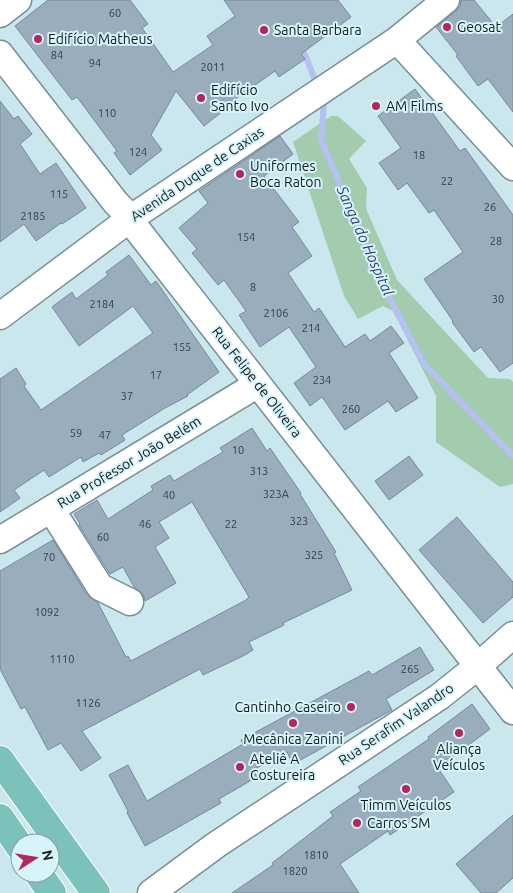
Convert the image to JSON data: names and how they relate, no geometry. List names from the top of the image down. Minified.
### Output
{"streets":{"street":["Avenida Duque de Caxias","Rua Felipe de Oliveira","Rua Professor João Belém","Rua Serafim Valandro"]},"crossings":[["Avenida Duque de Caxias","Rua Felipe de Oliveira"],["Rua Felipe de Oliveira","Rua Professor João Belém"],["Rua Felipe de Oliveira","Rua Serafim Valandro"]],"water":["Sanga do Hospital"],"places":["Geosat","Santa Barbara","Edifício Matheus","Edifício Santo Ivo","AM Films","Uniformes Boca Raton","Cantinho Caseiro","Mecânica Zanini","Aliança Veículos","Ateliê A Costureira","Timm Veículos","Carros SM"],"house_numbers":["60","84","94","2011","110","124","18","22","115","26","2185","154","28","8","30","2184","2106","214","155","17","234","37","260","59","47","10","313","323A","40","323","46","22","60","325","70","1092","1110","265","1126","1810","1820"],"north":"right"}
